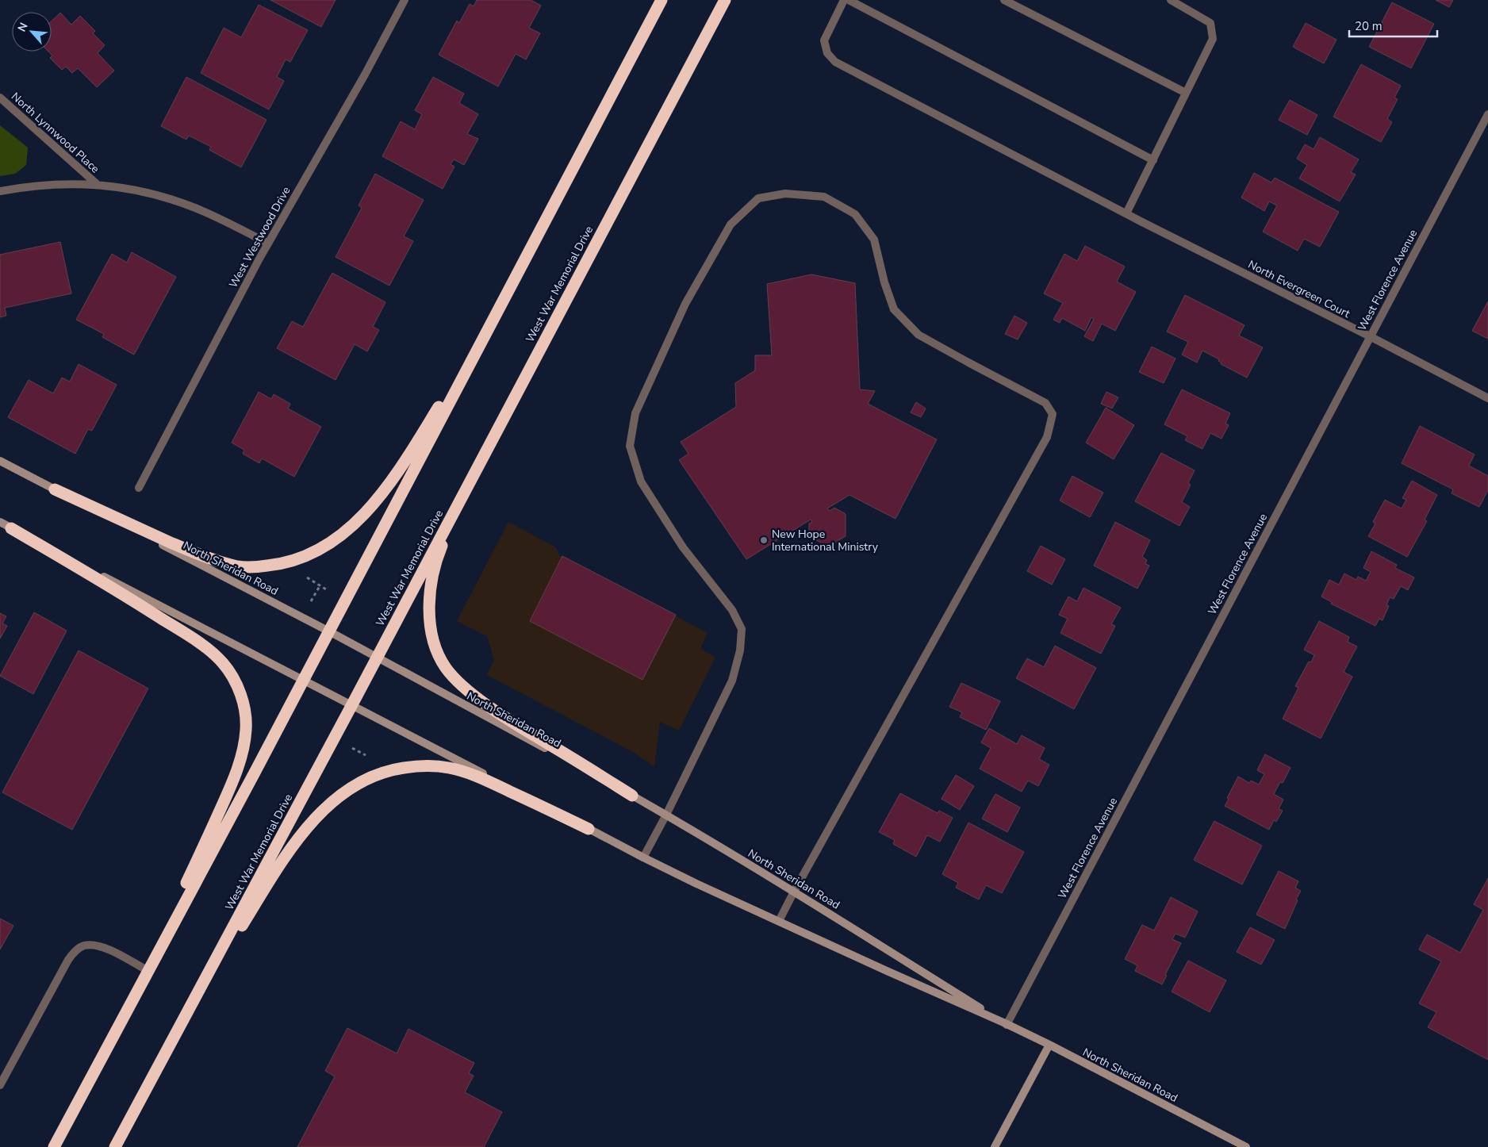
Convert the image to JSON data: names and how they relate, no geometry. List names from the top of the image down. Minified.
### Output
{"streets":{"highway":["West War Memorial Drive"],"main road":["North Sheridan Road"],"street":["North Lynnwood Place","West Westwood Drive","West Florence Avenue","North Evergreen Court"]},"crossings":[["North Lynnwood Place","West Westwood Drive"],["West Florence Avenue","North Evergreen Court"],["West Florence Avenue","North Sheridan Road"],["West War Memorial Drive","North Sheridan Road"]],"places":["New Hope International Ministry"],"scale_bar":"20 m","north":"top left"}
